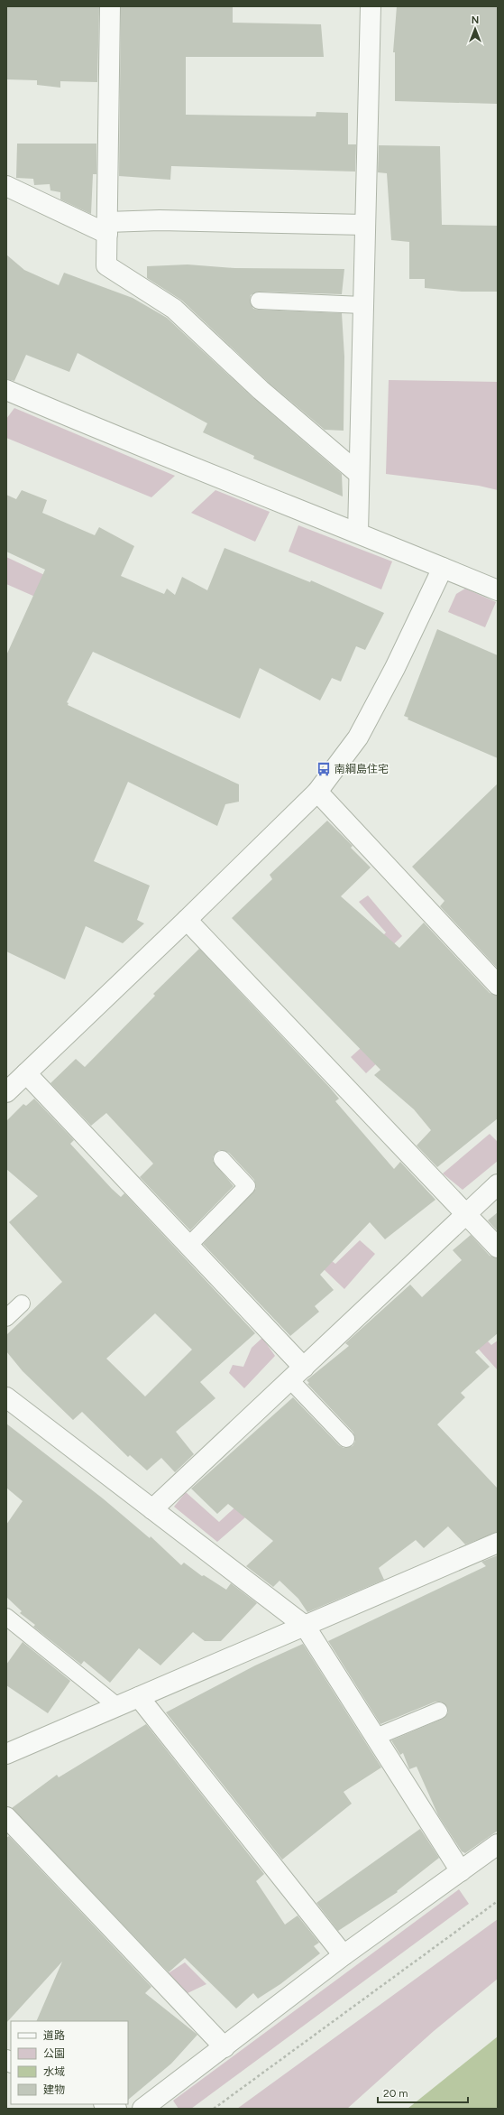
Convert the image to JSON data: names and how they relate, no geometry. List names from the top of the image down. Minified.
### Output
{"places":{"bus stop":["南綱島住宅"]},"legend":["道路","公園","水域","建物"],"scale_bar":"20 m","north":"top"}
